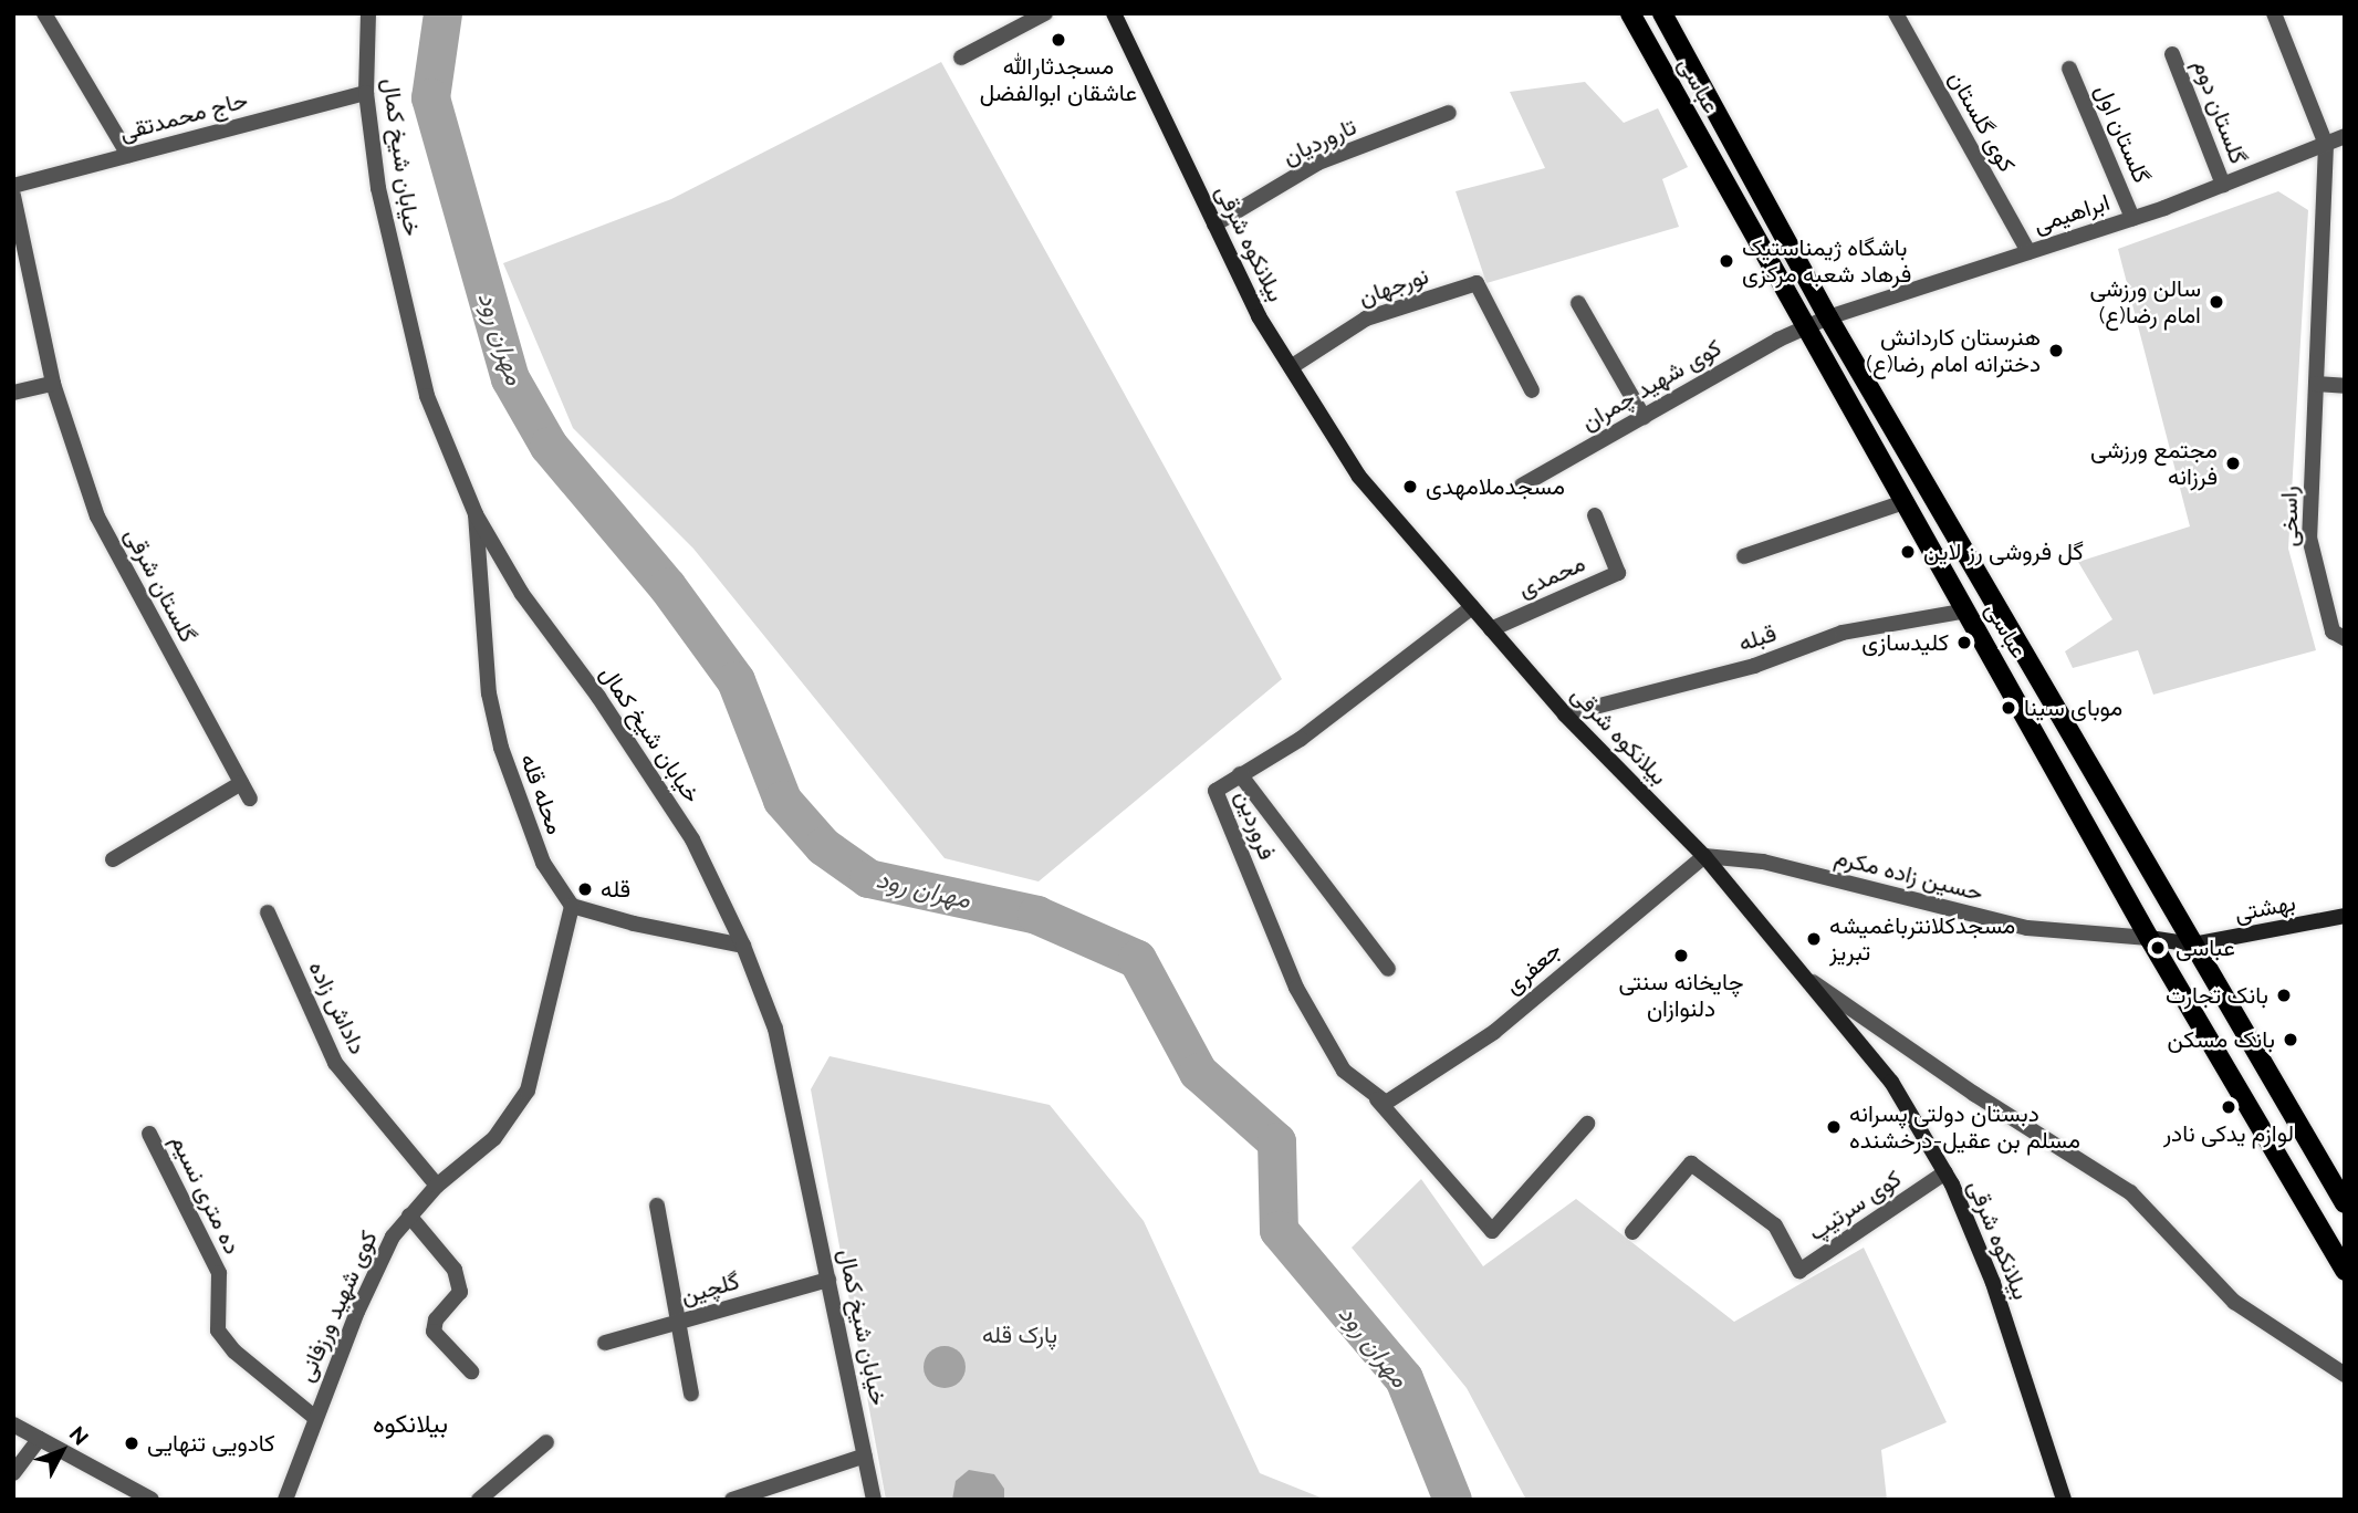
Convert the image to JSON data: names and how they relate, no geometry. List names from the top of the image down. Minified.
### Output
{"streets":{"main road":["عباسى","بیلانکوه شرقی","بهشتی"],"street":["گلستان دوم","حاج محمدتقی","کوی گلستان","گلستان اول","تاروردیان","خیابان شیخ کمال","ابراهیمی","نورجهان","کوی شهید چمران","راسخی","محمدی","گلستان شرقی","قبله","محله قله","فروردین","حسین زاده مکرم","جعفری","داداش زاده","ده متری نسیم","کوی سرتیپ","گلچین","کوی شهید ورزفانی"]},"crossings":[["عباسى","ابراهیمی"],["عباسى","کوی شهید چمران"],["عباسى","قبله"],["عباسى","حسین زاده مکرم"],["عباسى","بهشتی"],["گلستان دوم","ابراهیمی"],["حاج محمدتقی","خیابان شیخ کمال"],["کوی گلستان","ابراهیمی"],["گلستان اول","ابراهیمی"],["تاروردیان","بیلانکوه شرقی"],["خیابان شیخ کمال","محله قله"],["خیابان شیخ کمال","گلچین"],["ابراهیمی","کوی شهید چمران"],["ابراهیمی","راسخی"],["بیلانکوه شرقی","نورجهان"],["بیلانکوه شرقی","محمدی"],["بیلانکوه شرقی","قبله"],["بیلانکوه شرقی","فروردین"],["بیلانکوه شرقی","حسین زاده مکرم"],["بیلانکوه شرقی","جعفری"],["بیلانکوه شرقی","کوی سرتیپ"],["محله قله","کوی شهید ورزفانی"],["فروردین","جعفری"],["حسین زاده مکرم","بهشتی"],["حسین زاده مکرم","جعفری"],["داداش زاده","کوی شهید ورزفانی"],["ده متری نسیم","کوی شهید ورزفانی"]],"districts":["بیلانکوه"],"water":["مهران رود"],"parks":["پارک قله"],"places":["مسجدثارالله عاشقان ابوالفضل","باشگاه ژیمناستیک فرهاد شعبه مرکزی","سالن ورزشی امام رضا(ع)","هنرستان کاردانش دخترانه امام رضا(ع)","مجتمع ورزشی فرزانه","مسجدملامهدی","گل فروشی رز لاین","کلیدسازی","موبای سینا","قله","مسجدکلانترباغمیشه تبریز","عباسی","چایخانه سنتی دلنوازان","بانک تجارت","بانک مسکن","لوازم یدکی نادر","دبستان دولتی پسرانه مسلم بن عقیل-درخشنده","کادویی تنهایی"],"north":"top right"}
